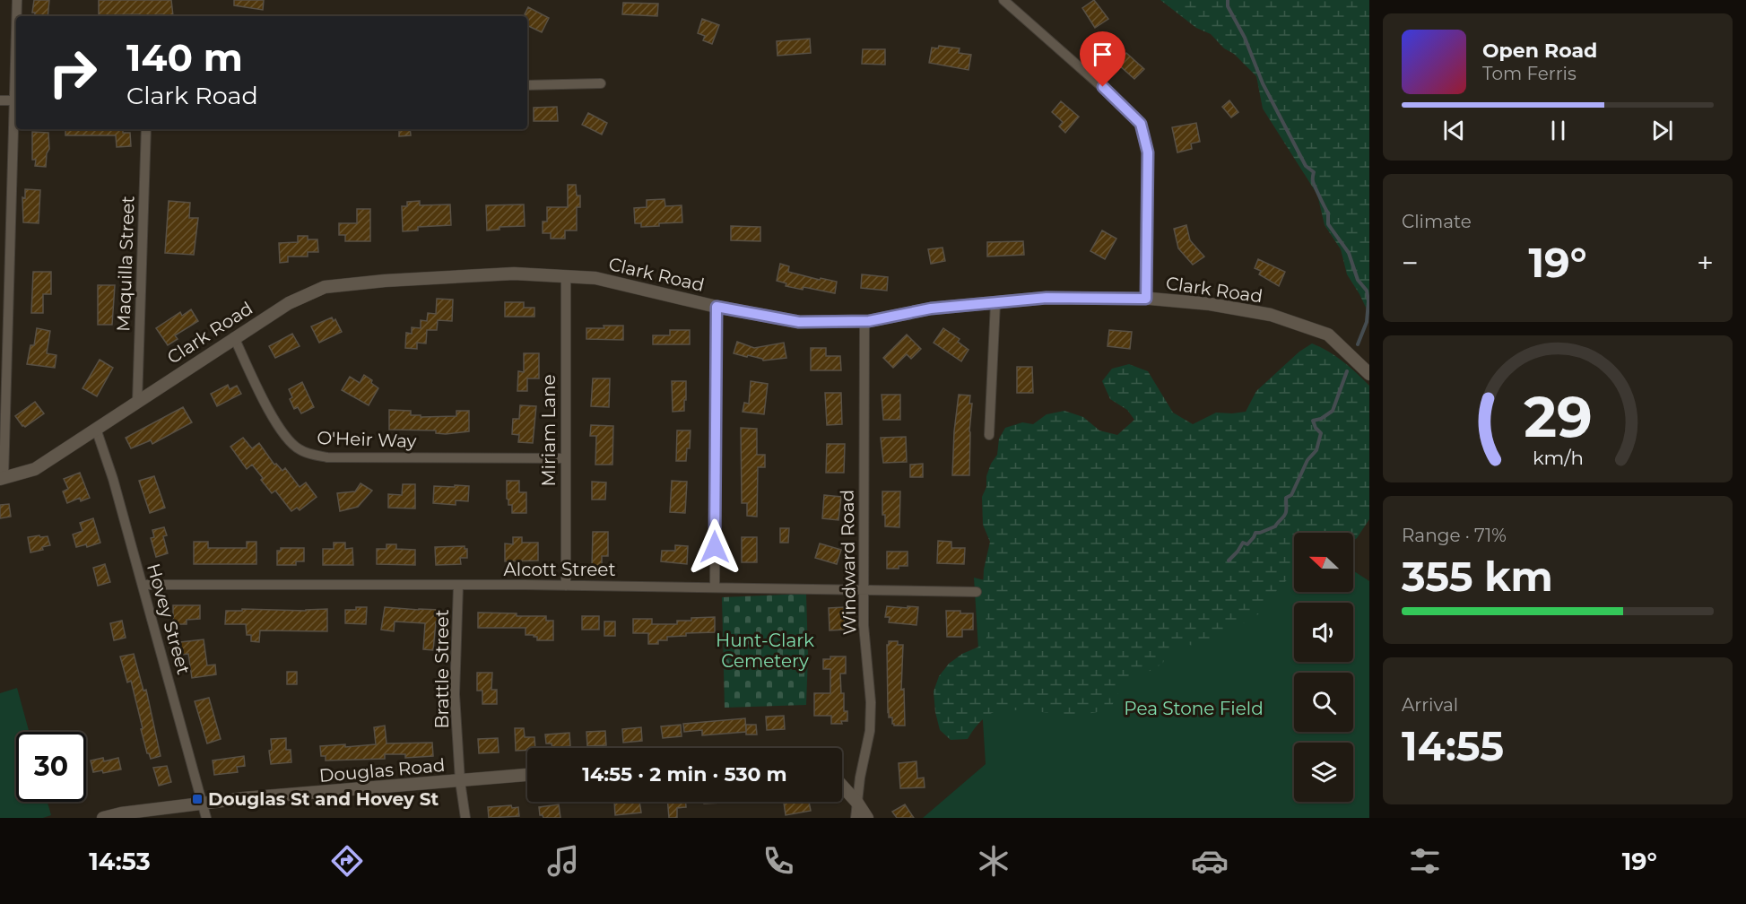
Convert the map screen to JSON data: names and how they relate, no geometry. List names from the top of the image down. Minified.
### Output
{"streets":{"street":["Maquilla Street","Clark Road","Miriam Lane","O'Heir Way","Windward Road","Alcott Street","Hovey Street","Brattle Street","Douglas Road"]},"crossings":[["Maquilla Street","Clark Road"],["Clark Road","Miriam Lane"],["Clark Road","O'Heir Way"],["Clark Road","Windward Road"],["Clark Road","Hovey Street"],["Miriam Lane","O'Heir Way"],["Miriam Lane","Alcott Street"],["Windward Road","Alcott Street"],["Alcott Street","Hovey Street"],["Alcott Street","Brattle Street"],["Hovey Street","Douglas Road"],["Brattle Street","Douglas Road"]],"parks":["Hunt-Clark Cemetery","Pea Stone Field"],"places":{"transit":["Douglas St and Hovey St"]},"north":"left","page":{"turn":["140 m","Clark Road"],"song":["Open Road","Tom Ferris"],"tile":["Climate",["Range · 71%","355 km"],["Arrival","14:55"]],"heat":["−","19°","+"],"limit":"30","trip":"14:55 · 2 min · 530 m","tabs":["14:53","19°"],"gauge":["29","km/h"]}}
